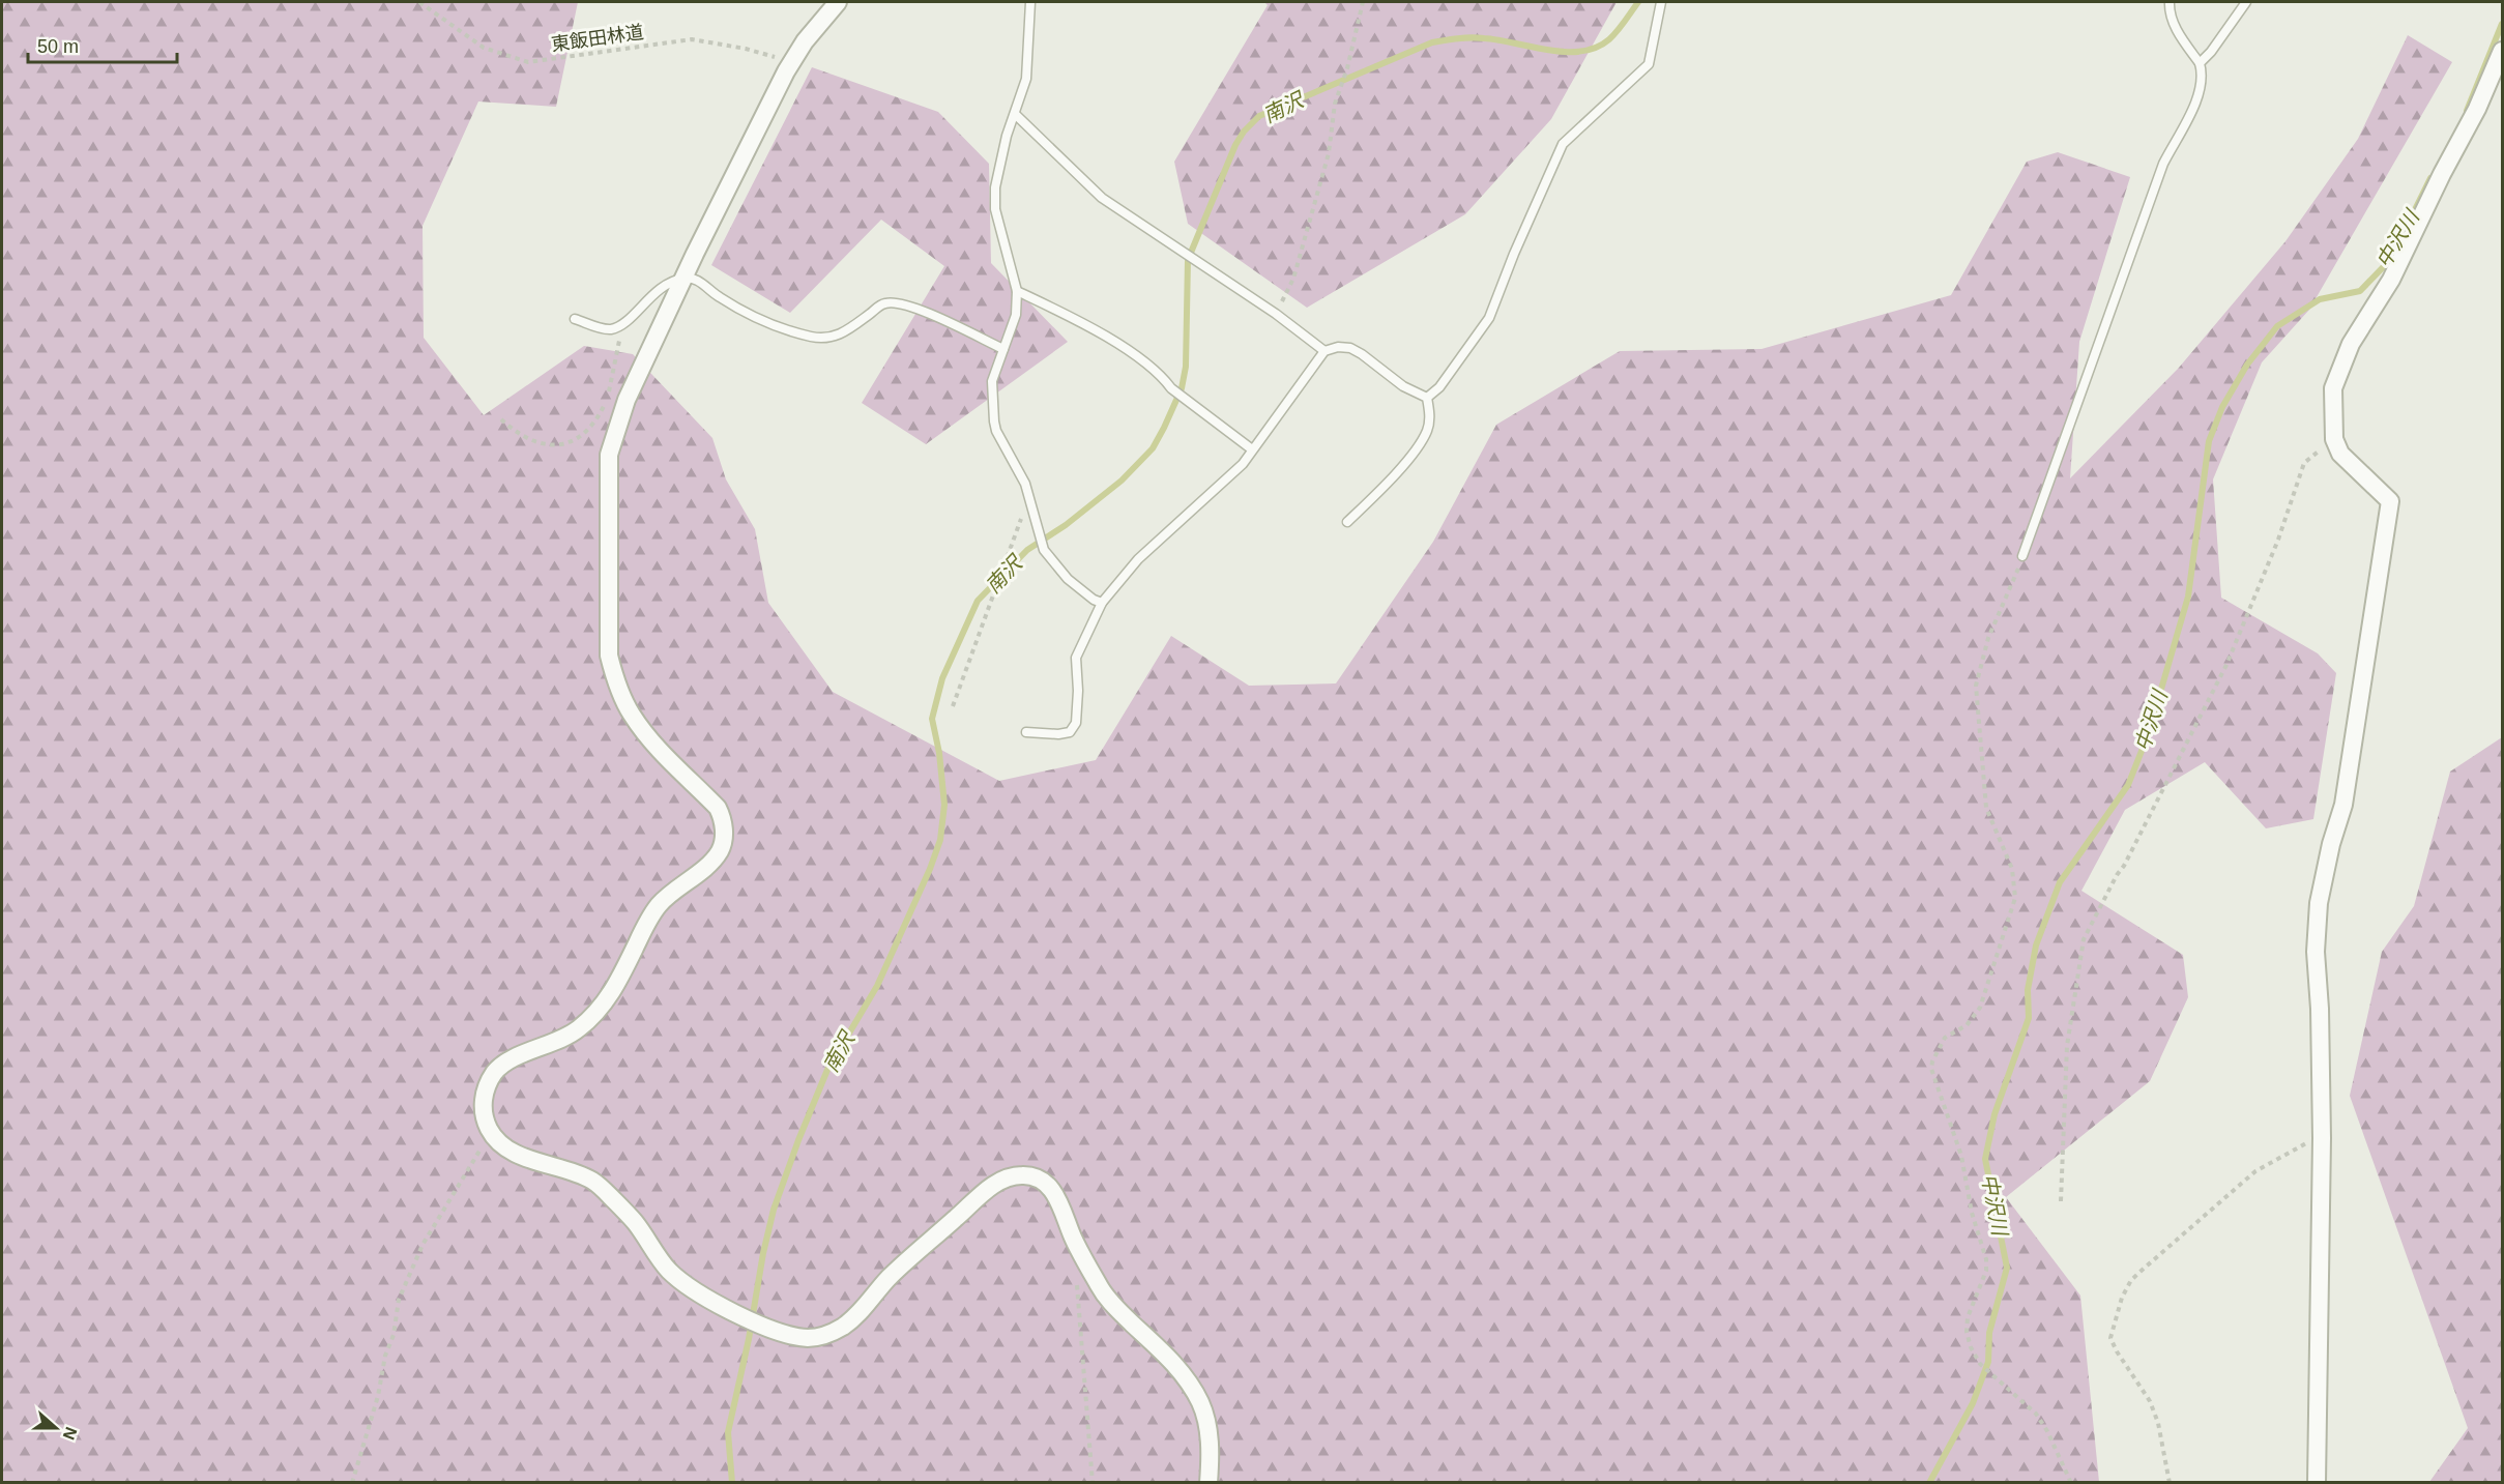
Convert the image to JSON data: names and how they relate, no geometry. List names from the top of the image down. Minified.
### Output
{"streets":{"path":["東飯田林道"]},"water":["南沢","中沢川"],"scale_bar":"50 m","north":"right"}
